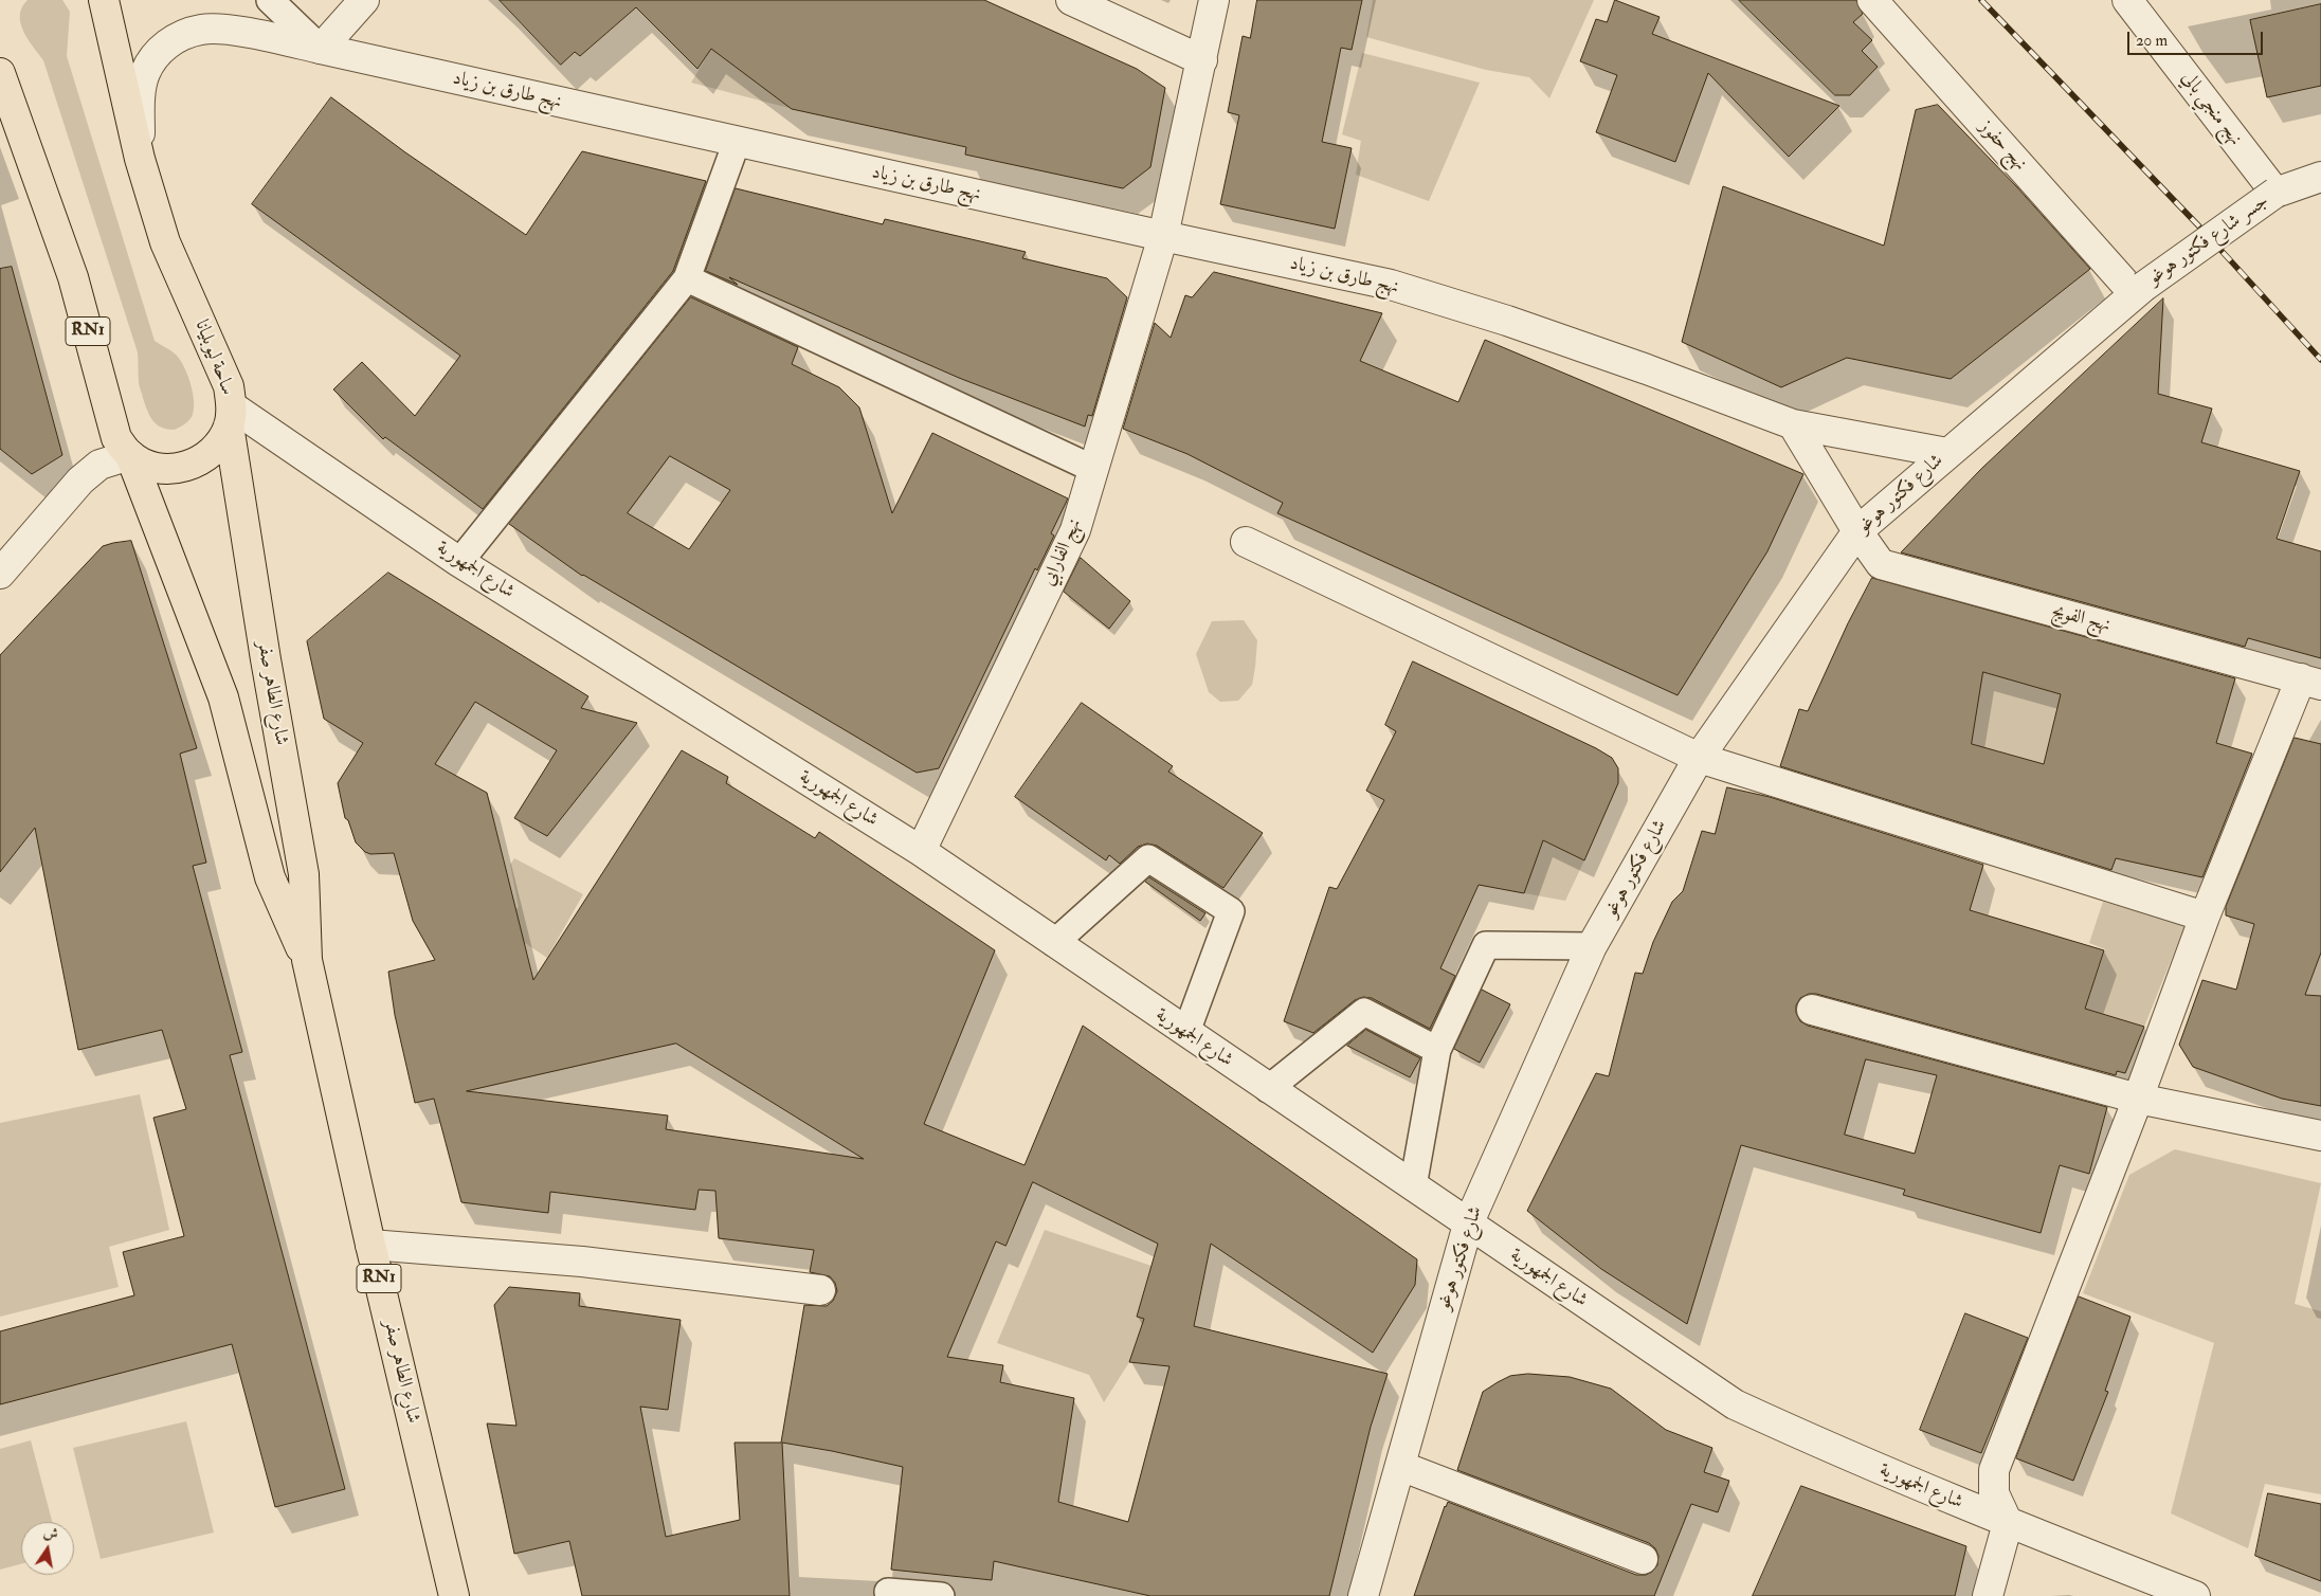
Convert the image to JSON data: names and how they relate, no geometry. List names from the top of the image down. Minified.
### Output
{"streets":{"main road":["RN1","ساحة ليوبليانا","شارع الطاهر صفر"],"street":["نهج طارق بن زياد","نهج منجي بالي","نهج حفوز","جسر شارع فكتور هوغو","شارع فكتور هوغو","نهج الفارابي","شارع الجمهورية","نهج الفويج"]},"crossings":[["نهج طارق بن زياد","ساحة ليوبليانا"],["نهج طارق بن زياد","شارع فكتور هوغو"],["نهج طارق بن زياد","نهج الفارابي"],["نهج منجي بالي","جسر شارع فكتور هوغو"],["نهج حفوز","جسر شارع فكتور هوغو"],["نهج حفوز","شارع فكتور هوغو"],["جسر شارع فكتور هوغو","شارع فكتور هوغو"],["RN1","شارع الطاهر صفر"],["ساحة ليوبليانا","شارع الجمهورية"],["ساحة ليوبليانا","شارع الطاهر صفر"],["شارع فكتور هوغو","شارع الجمهورية"],["شارع فكتور هوغو","نهج الفويج"],["نهج الفارابي","شارع الجمهورية"],["شارع الجمهورية","شارع الطاهر صفر"]],"scale_bar":"20 m","north":"top"}
